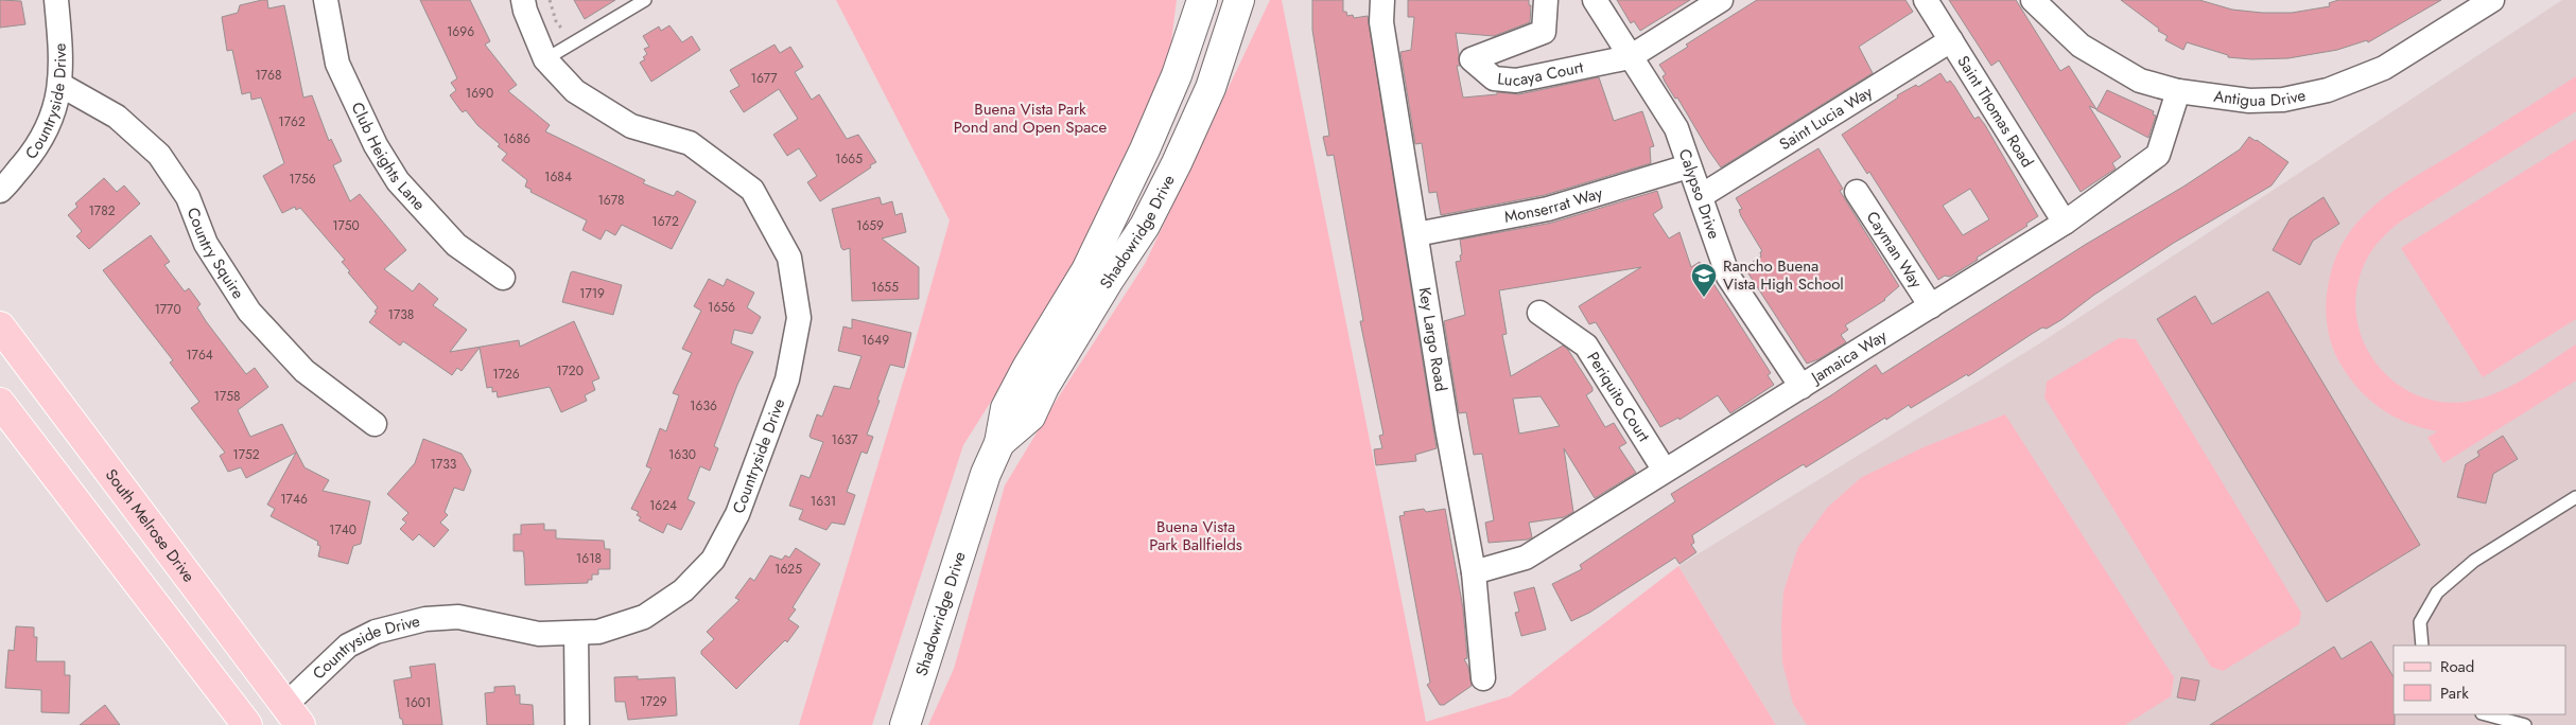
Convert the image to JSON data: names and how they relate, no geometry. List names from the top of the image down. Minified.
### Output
{"streets":{"main road":["South Melrose Drive"],"street":["Lucaya Court","Antigua Drive","Countryside Drive","Saint Thomas Road","Saint Lucia Way","Club Heights Lane","Calypso Drive","Monserrat Way","Shadowridge Drive","Cayman Way","Country Squire","Key Largo Road","Jamaica Way","Periquito Court"]},"crossings":[["Lucaya Court","Calypso Drive"],["Antigua Drive","Jamaica Way"],["Countryside Drive","Country Squire"],["Countryside Drive","South Melrose Drive"],["Saint Thomas Road","Saint Lucia Way"],["Saint Thomas Road","Jamaica Way"],["Saint Lucia Way","Calypso Drive"],["Calypso Drive","Monserrat Way"],["Calypso Drive","Jamaica Way"],["Monserrat Way","Key Largo Road"],["Cayman Way","Jamaica Way"],["Key Largo Road","Jamaica Way"],["Jamaica Way","Periquito Court"]],"parks":["Buena Vista Park Pond and Open Space","Buena Vista Park Ballfields"],"places":{"school or university":["Rancho Buena Vista High School"]},"house_numbers":["1696","1768","1677","1690","1762","1686","1665","1684","1756","1678","1782","1672","1750","1659","1655","1719","1656","1770","1738","1649","1764","1720","1726","1758","1636","1637","1752","1630","1733","1746","1631","1624","1740","1618","1625","1729","1601"],"legend":["Road","Park"]}
